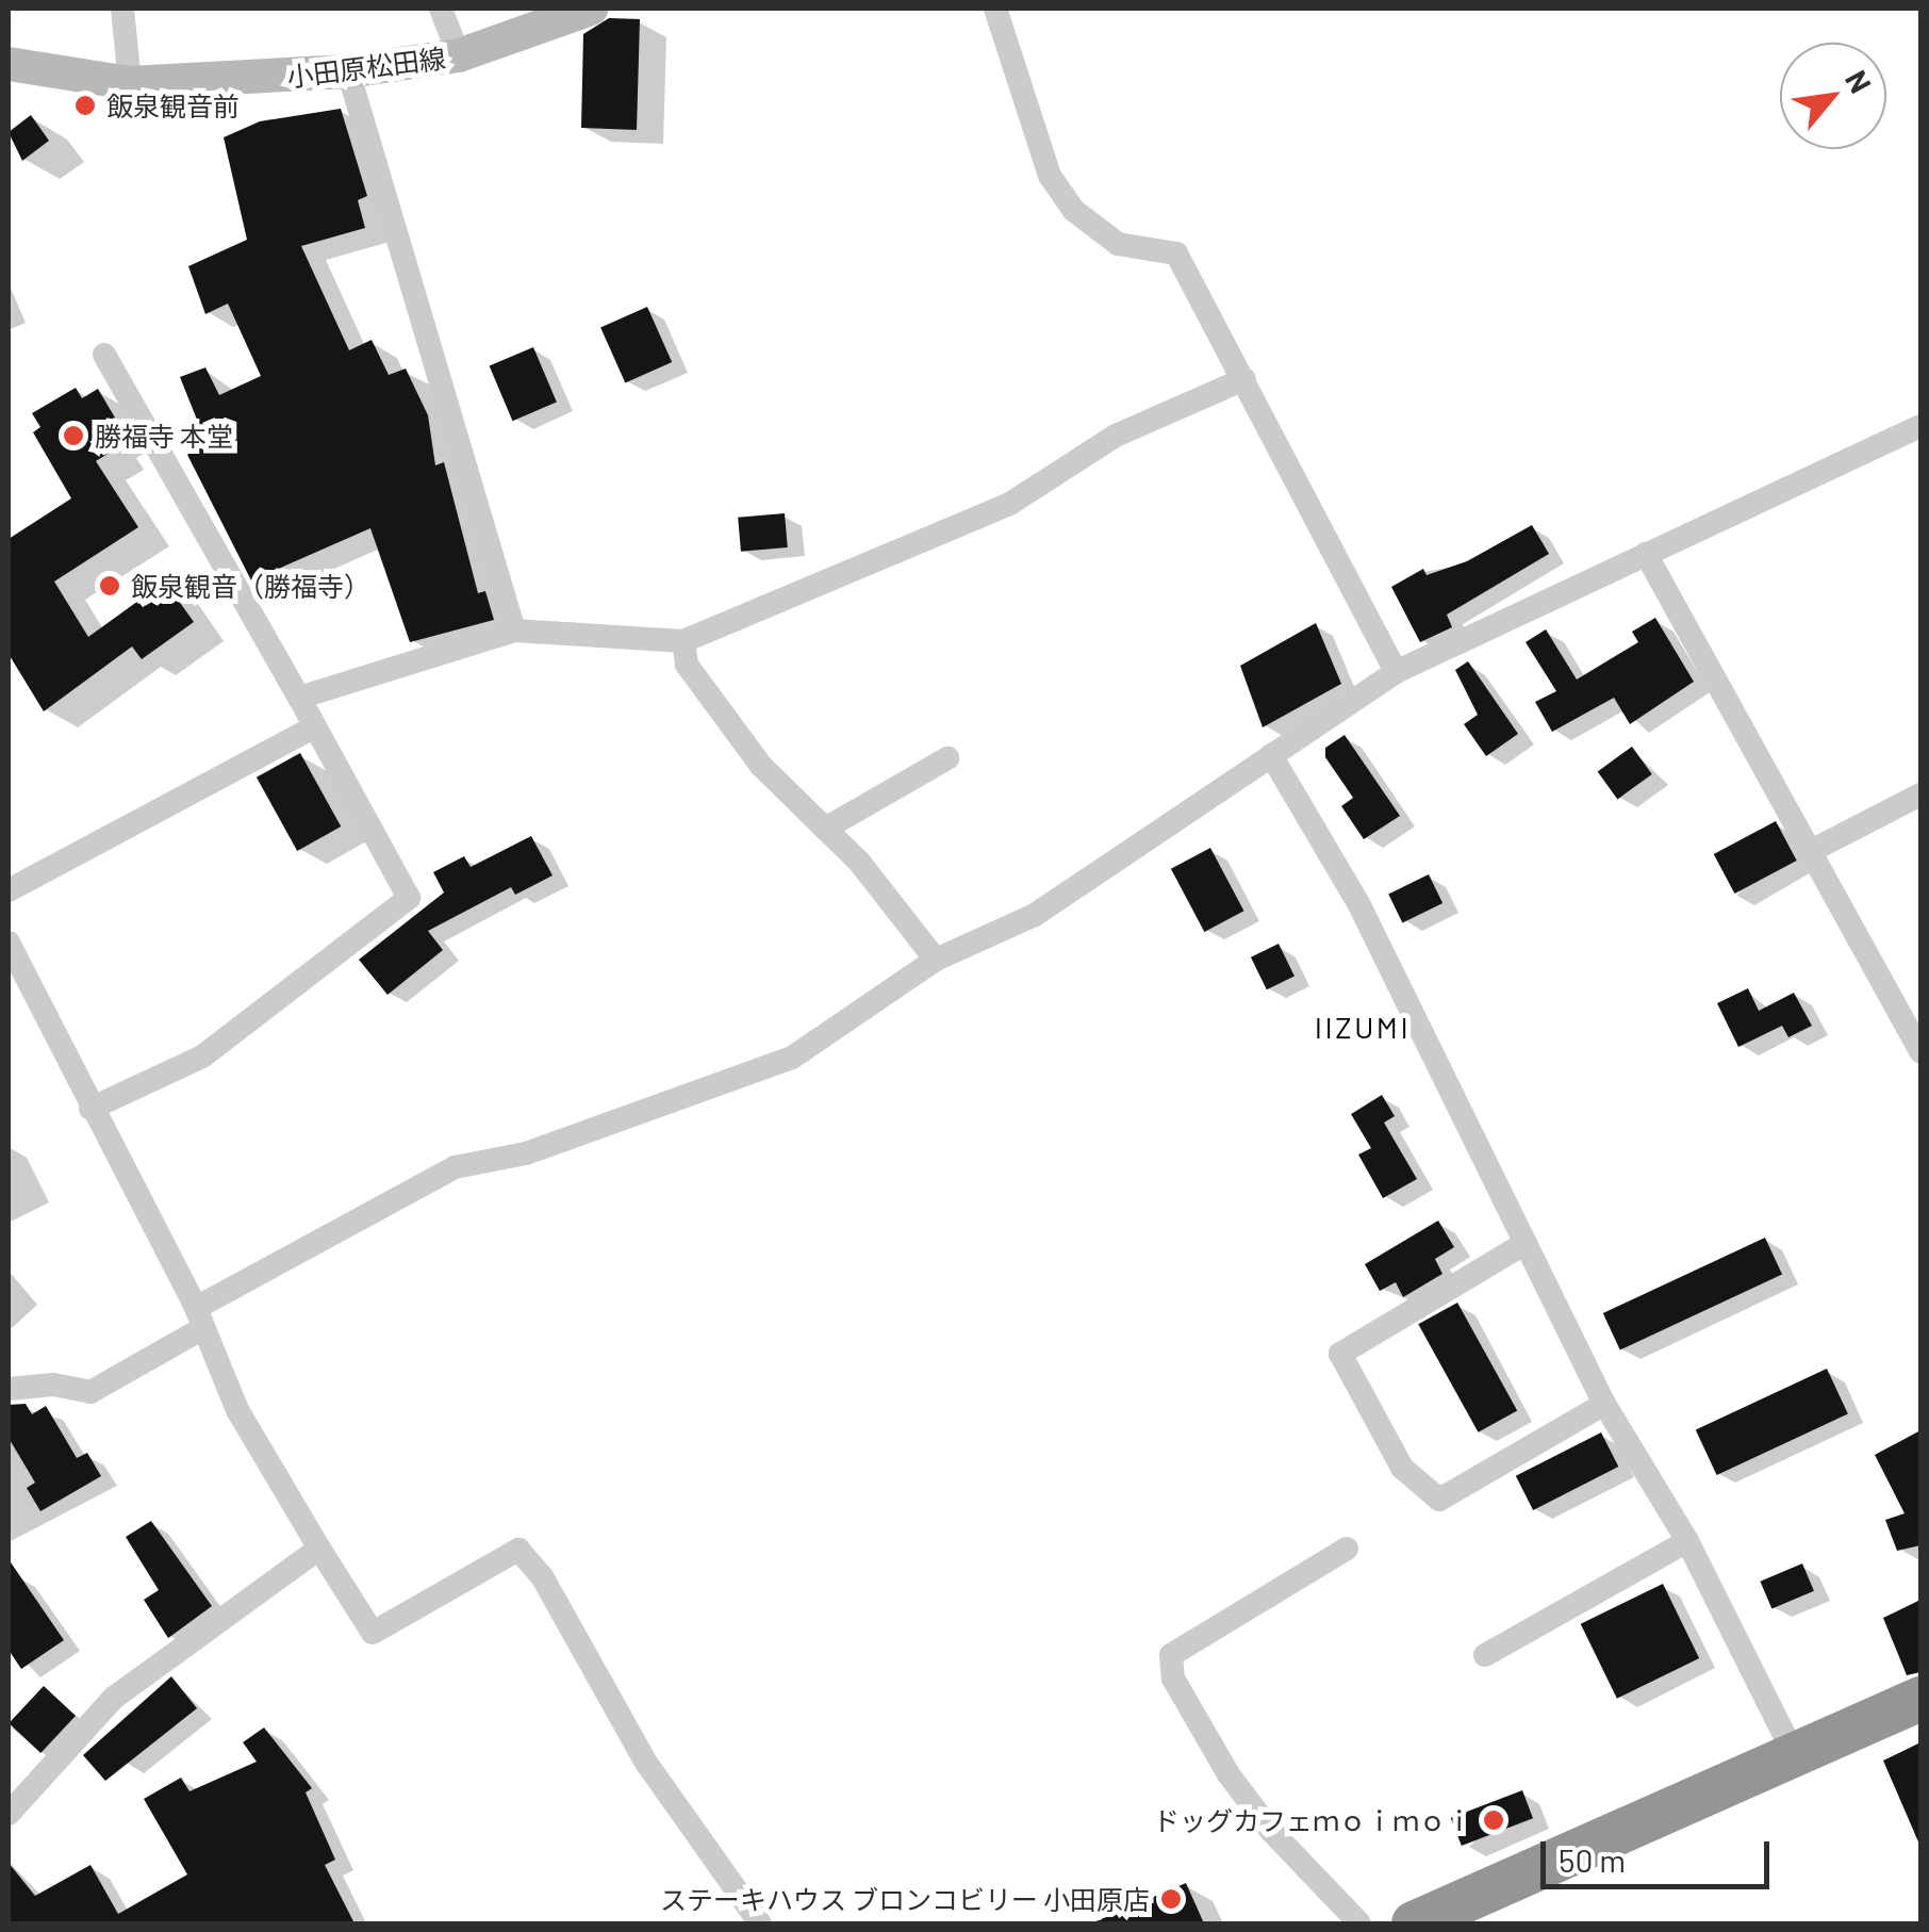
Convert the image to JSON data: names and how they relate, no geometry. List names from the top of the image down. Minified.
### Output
{"streets":{"main road":["小田原松田線"]},"districts":["IIZUMI"],"places":["飯泉観音前","勝福寺 本堂","飯泉観音（勝福寺）","ドッグカフェｍｏｉｍｏｉ","ステーキハウス ブロンコビリー 小田原店"],"scale_bar":"50 m","north":"top right"}
